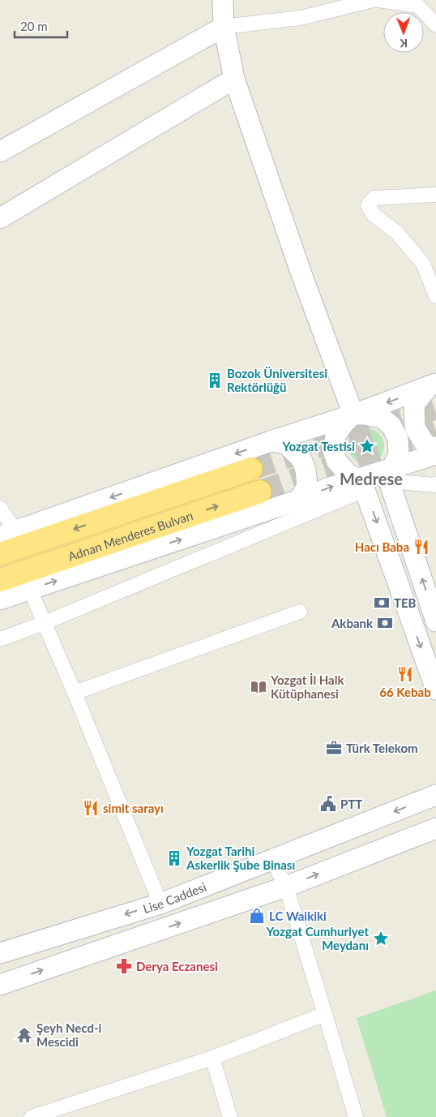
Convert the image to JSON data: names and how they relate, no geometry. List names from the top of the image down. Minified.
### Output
{"streets":{"highway":["Adnan Menderes Bulvarı"],"street":["Lise Caddesi"]},"districts":["Medrese"],"places":{"building":["Bozok Üniversitesi Rektörlüğü","Yozgat Tarihi Askerlik Şube Binası"],"place":["Yozgat Testisi","Yozgat Cumhuriyet Meydanı"],"restaurant":["Hacı Baba","66 Kebab","simit sarayı"],"bank":["TEB","Akbank"],"library":["Yozgat İl Halk Kütüphanesi"],"office":["Türk Telekom"],"public building":["PTT"],"shop":["LC Waikiki"],"pharmacy":["Derya Eczanesi"],"temple":["Şeyh Necd-i Mescidi"]},"scale_bar":"20 m","north":"bottom"}
